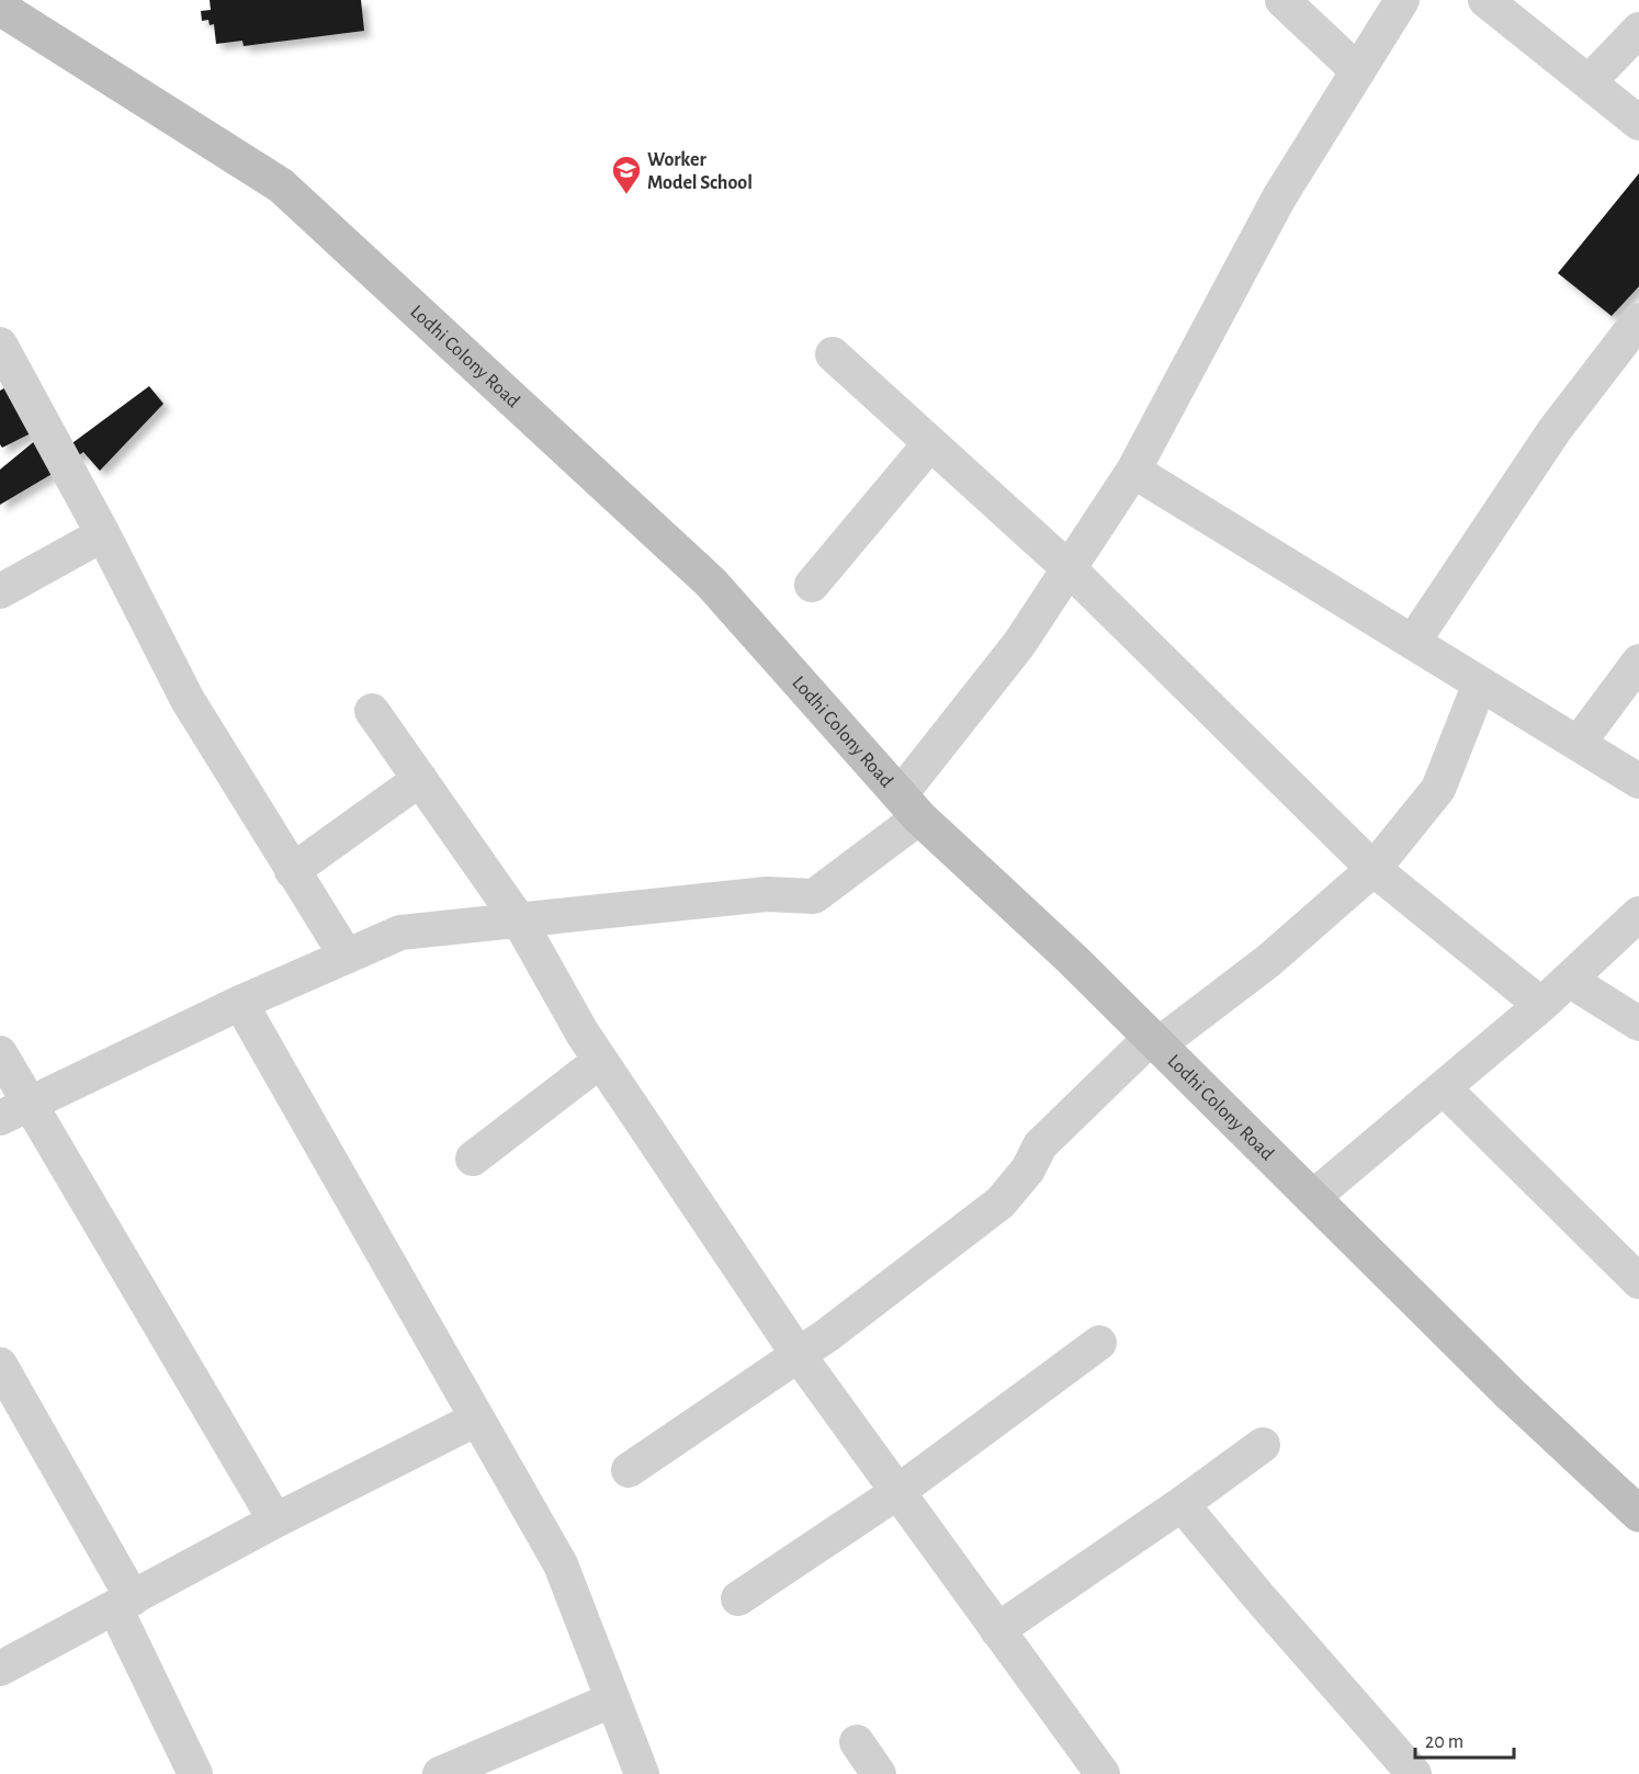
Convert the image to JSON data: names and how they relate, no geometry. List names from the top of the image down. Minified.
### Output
{"streets":{"main road":["Lodhi Colony Road"]},"places":{"school or university":["Worker Model School"]},"scale_bar":"20 m"}
